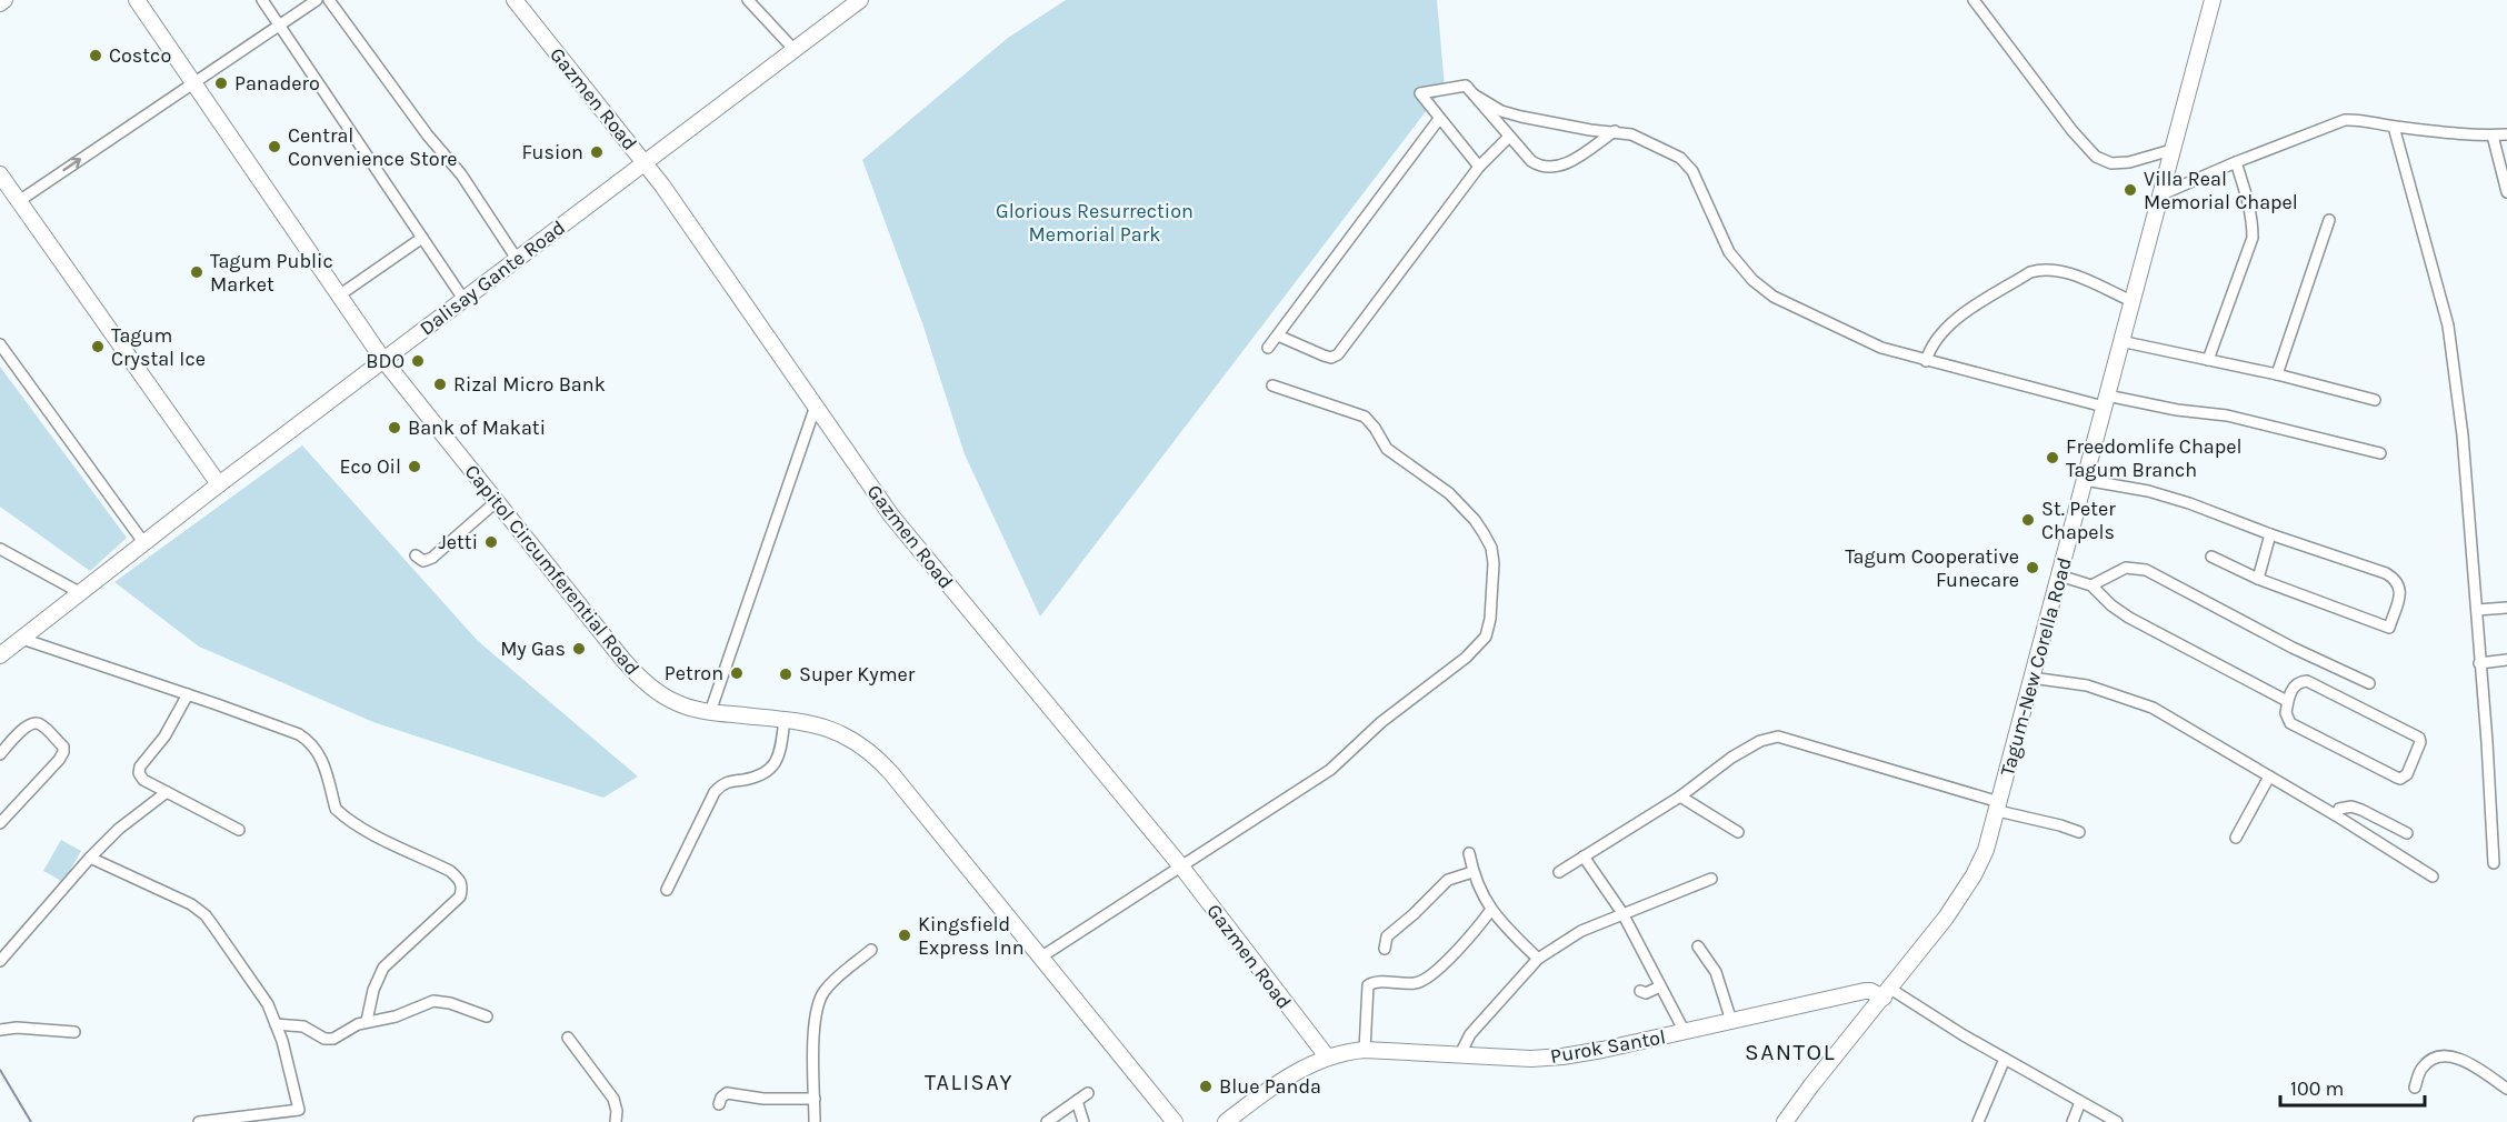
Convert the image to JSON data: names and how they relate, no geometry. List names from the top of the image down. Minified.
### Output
{"streets":{"main road":["Gazmen Road","Dalisay Gante Road","Capitol Circumferential Road","Tagum-New Corella Road","Purok Santol"]},"crossings":[["Gazmen Road","Dalisay Gante Road"],["Gazmen Road","Purok Santol"],["Dalisay Gante Road","Capitol Circumferential Road"],["Tagum-New Corella Road","Purok Santol"]],"districts":["SANTOL","TALISAY"],"parks":["Glorious Resurrection Memorial Park"],"places":["Costco","Panadero","Central Convenience Store","Fusion","Villa Real Memorial Chapel","Tagum Public Market","Tagum Crystal Ice","BDO","Rizal Micro Bank","Bank of Makati","Freedomlife Chapel Tagum Branch","Eco Oil","St. Peter Chapels","Jetti","Tagum Cooperative Funecare","My Gas","Petron","Super Kymer","Kingsfield Express Inn","Blue Panda"],"scale_bar":"100 m"}
